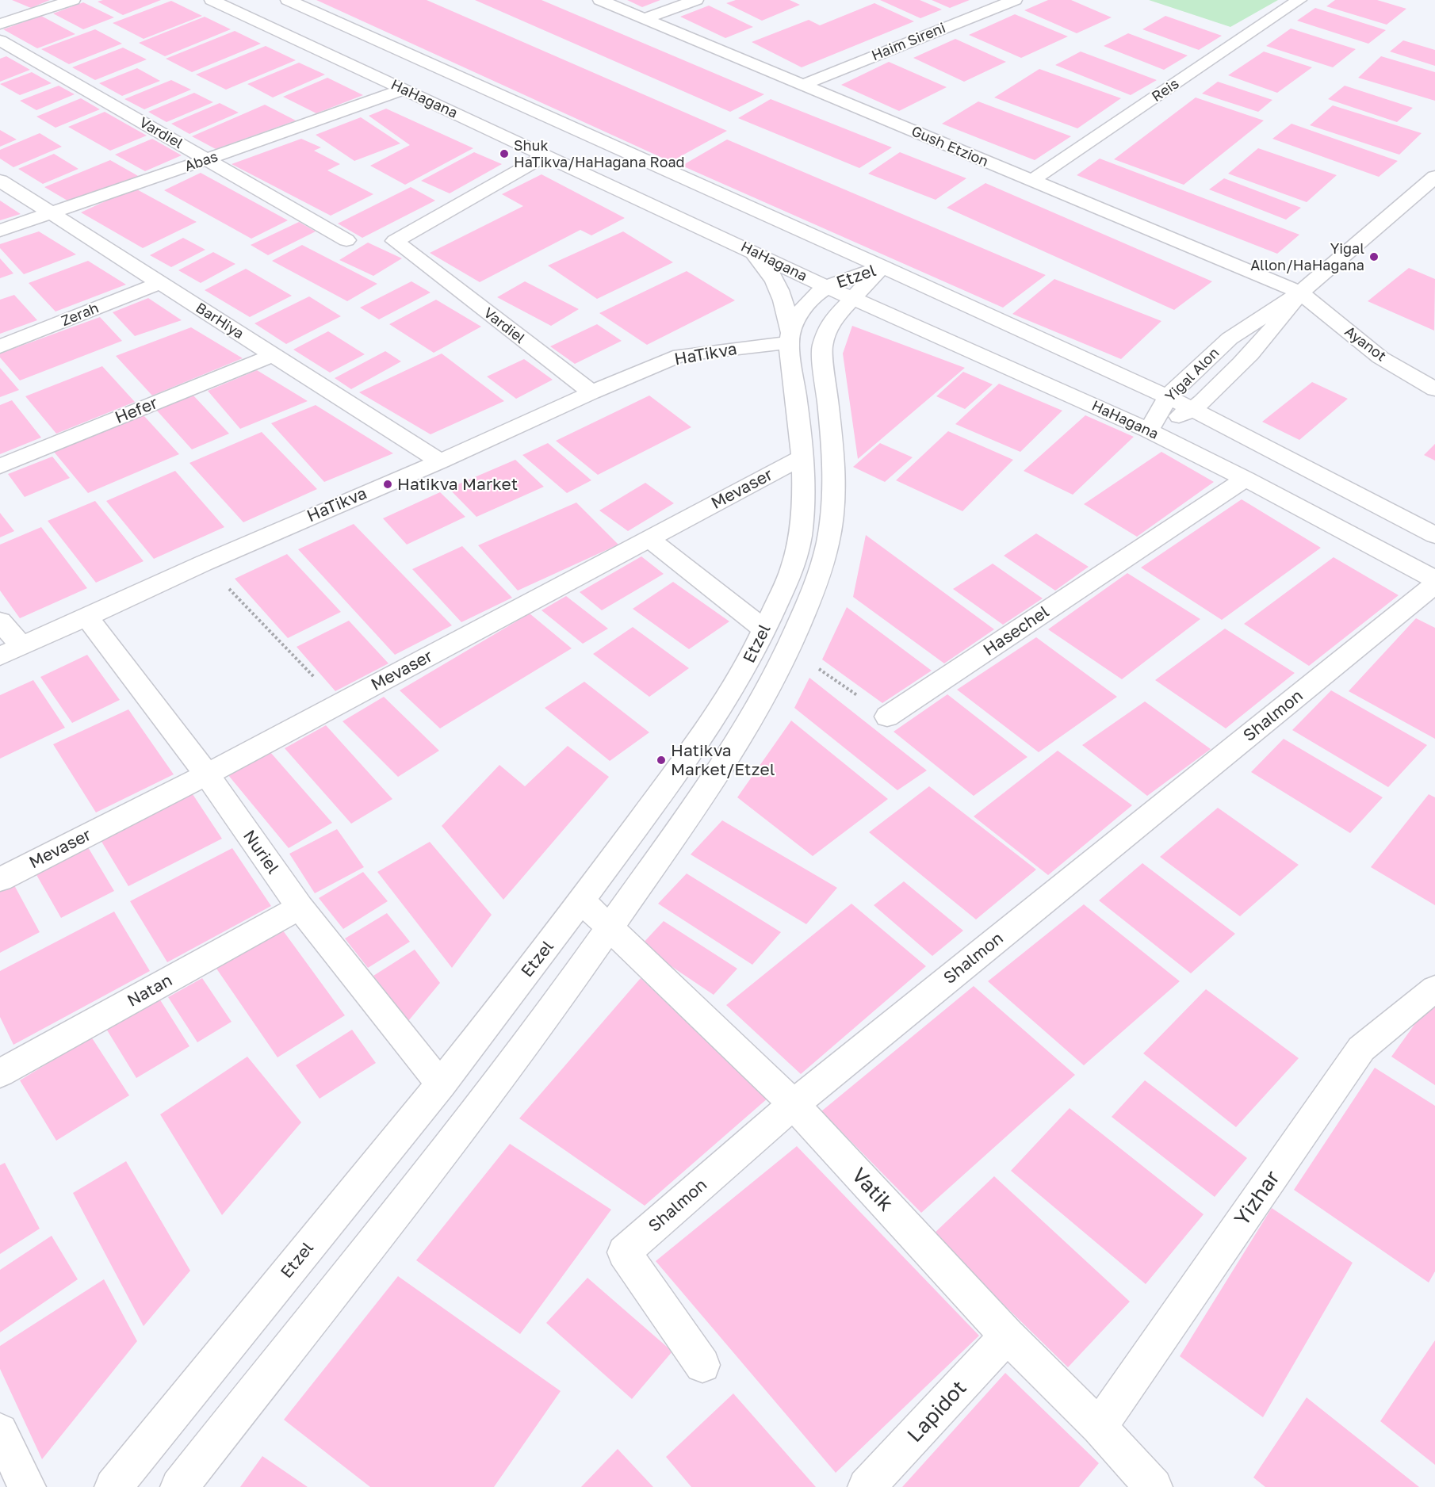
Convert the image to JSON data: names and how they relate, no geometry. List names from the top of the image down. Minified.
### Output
{"streets":{"street":["Haim Sireni","Reis","HaHagana","Vardiel","Gush Etzion","Abas","Etzel","Zerah","BarHiya","Ayanot","HaTikva","Yigal Alon","Hefer","Mevaser","Hasechel","Shalmon","Nuriel","Natan","Vatik","Yizhar","Lapidot"]},"crossings":[["Haim Sireni","Gush Etzion"],["Reis","Gush Etzion"],["HaHagana","Vardiel"],["HaHagana","Abas"],["HaHagana","Etzel"],["HaHagana","Yigal Alon"],["HaHagana","Hasechel"],["Vardiel","Abas"],["Vardiel","HaTikva"],["Gush Etzion","Ayanot"],["Gush Etzion","Yigal Alon"],["Abas","BarHiya"],["Etzel","HaTikva"],["Etzel","Mevaser"],["Etzel","Nuriel"],["Etzel","Vatik"],["Zerah","BarHiya"],["BarHiya","HaTikva"],["BarHiya","Hefer"],["Ayanot","Yigal Alon"],["HaTikva","Nuriel"],["Mevaser","Nuriel"],["Shalmon","Vatik"],["Nuriel","Natan"],["Vatik","Yizhar"],["Vatik","Lapidot"]],"places":["Shuk HaTikva/HaHagana Road","Yigal Allon/HaHagana","Hatikva Market","Hatikva Market/Etzel"]}
